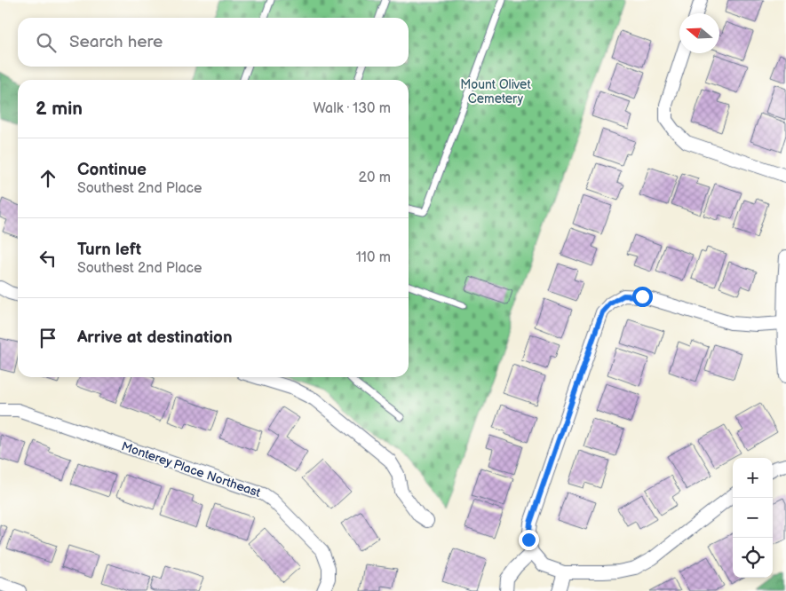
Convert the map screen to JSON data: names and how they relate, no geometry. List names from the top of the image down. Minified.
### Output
{"streets":{"street":["Monterey Place Northeast"]},"parks":["Mount Olivet Cemetery"],"north":"left","page":{"search":"Search here","heading":["2 min","Walk · 130 m"],"list":[["Continue","Southest 2nd Place","20 m"],["Turn left","Southest 2nd Place","110 m"],"Arrive at destination"],"map_buttons":["+","−"]}}
